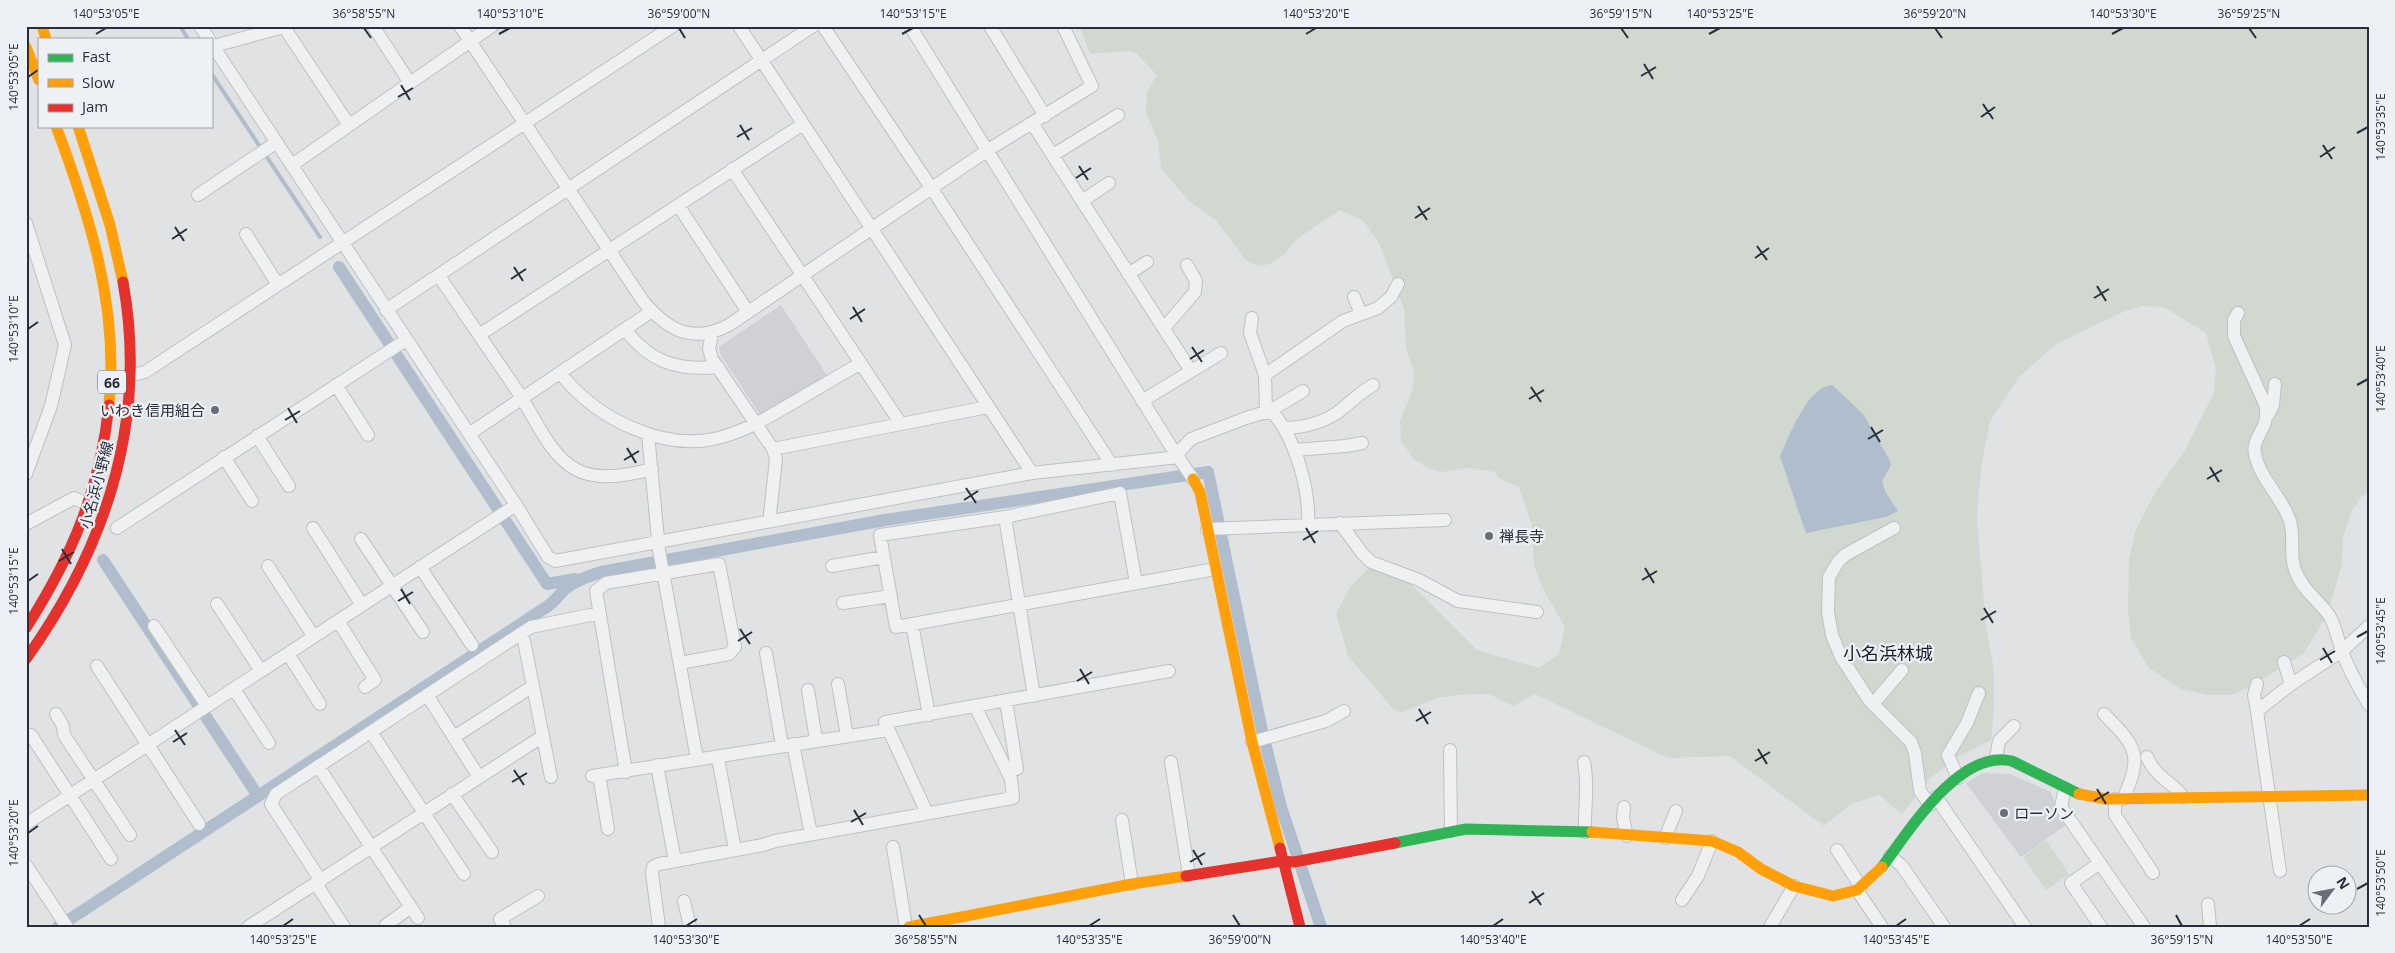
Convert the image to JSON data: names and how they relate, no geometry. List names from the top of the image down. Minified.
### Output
{"streets":{"street":["66","小名浜小野線"]},"districts":["小名浜林城"],"places":["いわき信用組合","禅長寺","ローソン"],"legend":["Fast","Slow","Jam"],"north":"top right","coordinates":["140°53'05\"E","36°58'55\"N","140°53'10\"E","36°59'00\"N","140°53'15\"E","140°53'20\"E","36°59'15\"N","140°53'25\"E","36°59'20\"N","140°53'30\"E","36°59'25\"N","140°53'35\"E","140°53'40\"E","140°53'45\"E","140°53'50\"E"]}
